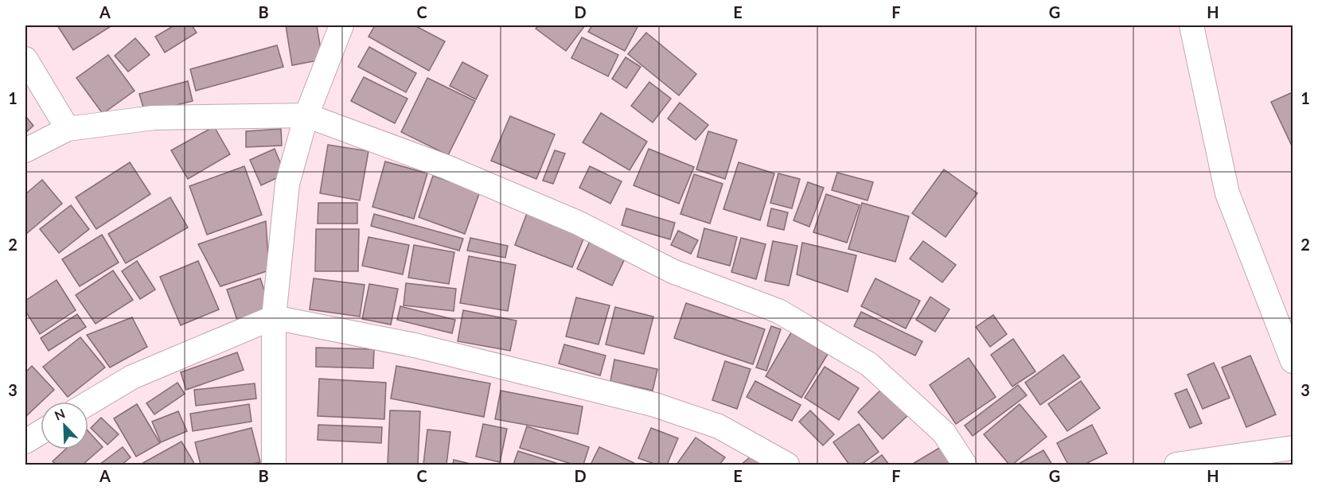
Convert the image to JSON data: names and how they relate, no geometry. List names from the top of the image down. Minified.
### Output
{"north":"top left","grid":{"columns":["A","B","C","D","E","F","G","H"],"rows":["1","2","3"]}}
